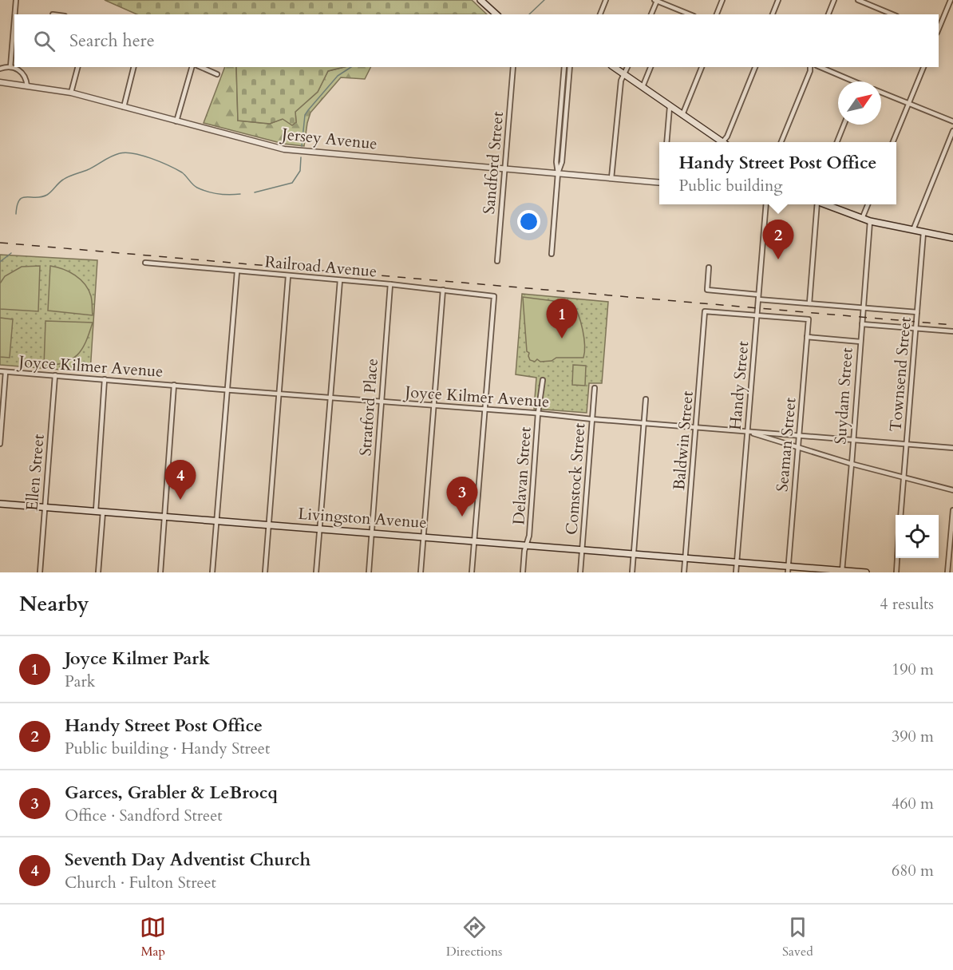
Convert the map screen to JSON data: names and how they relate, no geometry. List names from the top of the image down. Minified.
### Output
{"streets":{"main road":["Livingston Avenue"],"street":["Jersey Avenue","Sandford Street","Railroad Avenue","Joyce Kilmer Avenue","Townsend Street","Handy Street","Suydam Street","Stratford Place","Baldwin Street","Seaman Street","Ellen Street","Delavan Street","Comstock Street"]},"crossings":[["Jersey Avenue","Sandford Street"],["Railroad Avenue","Joyce Kilmer Avenue"],["Railroad Avenue","Stratford Place"],["Joyce Kilmer Avenue","Townsend Street"],["Joyce Kilmer Avenue","Handy Street"],["Joyce Kilmer Avenue","Suydam Street"],["Joyce Kilmer Avenue","Stratford Place"],["Joyce Kilmer Avenue","Baldwin Street"],["Joyce Kilmer Avenue","Seaman Street"],["Joyce Kilmer Avenue","Ellen Street"],["Joyce Kilmer Avenue","Delavan Street"],["Joyce Kilmer Avenue","Comstock Street"],["Handy Street","Baldwin Street"],["Handy Street","Seaman Street"],["Handy Street","Livingston Avenue"],["Suydam Street","Livingston Avenue"],["Stratford Place","Livingston Avenue"],["Baldwin Street","Seaman Street"],["Baldwin Street","Livingston Avenue"],["Seaman Street","Livingston Avenue"],["Ellen Street","Livingston Avenue"],["Delavan Street","Livingston Avenue"],["Comstock Street","Livingston Avenue"]],"north":"top right","page":{"search":"Search here","popup":["Handy Street Post Office","Public building"],"pins":["2","1","4","3"],"heading":["Nearby","4 results"],"list":[{"mark":"1","name":"Joyce Kilmer Park","note":"Park","value":"190 m"},{"mark":"2","name":"Handy Street Post Office","note":"Public building · Handy Street","value":"390 m"},{"mark":"3","name":"Garces, Grabler & LeBrocq","note":"Office · Sandford Street","value":"460 m"},{"mark":"4","name":"Seventh Day Adventist Church","note":"Church · Fulton Street","value":"680 m"}],"nav":["Map","Directions","Saved"]}}
